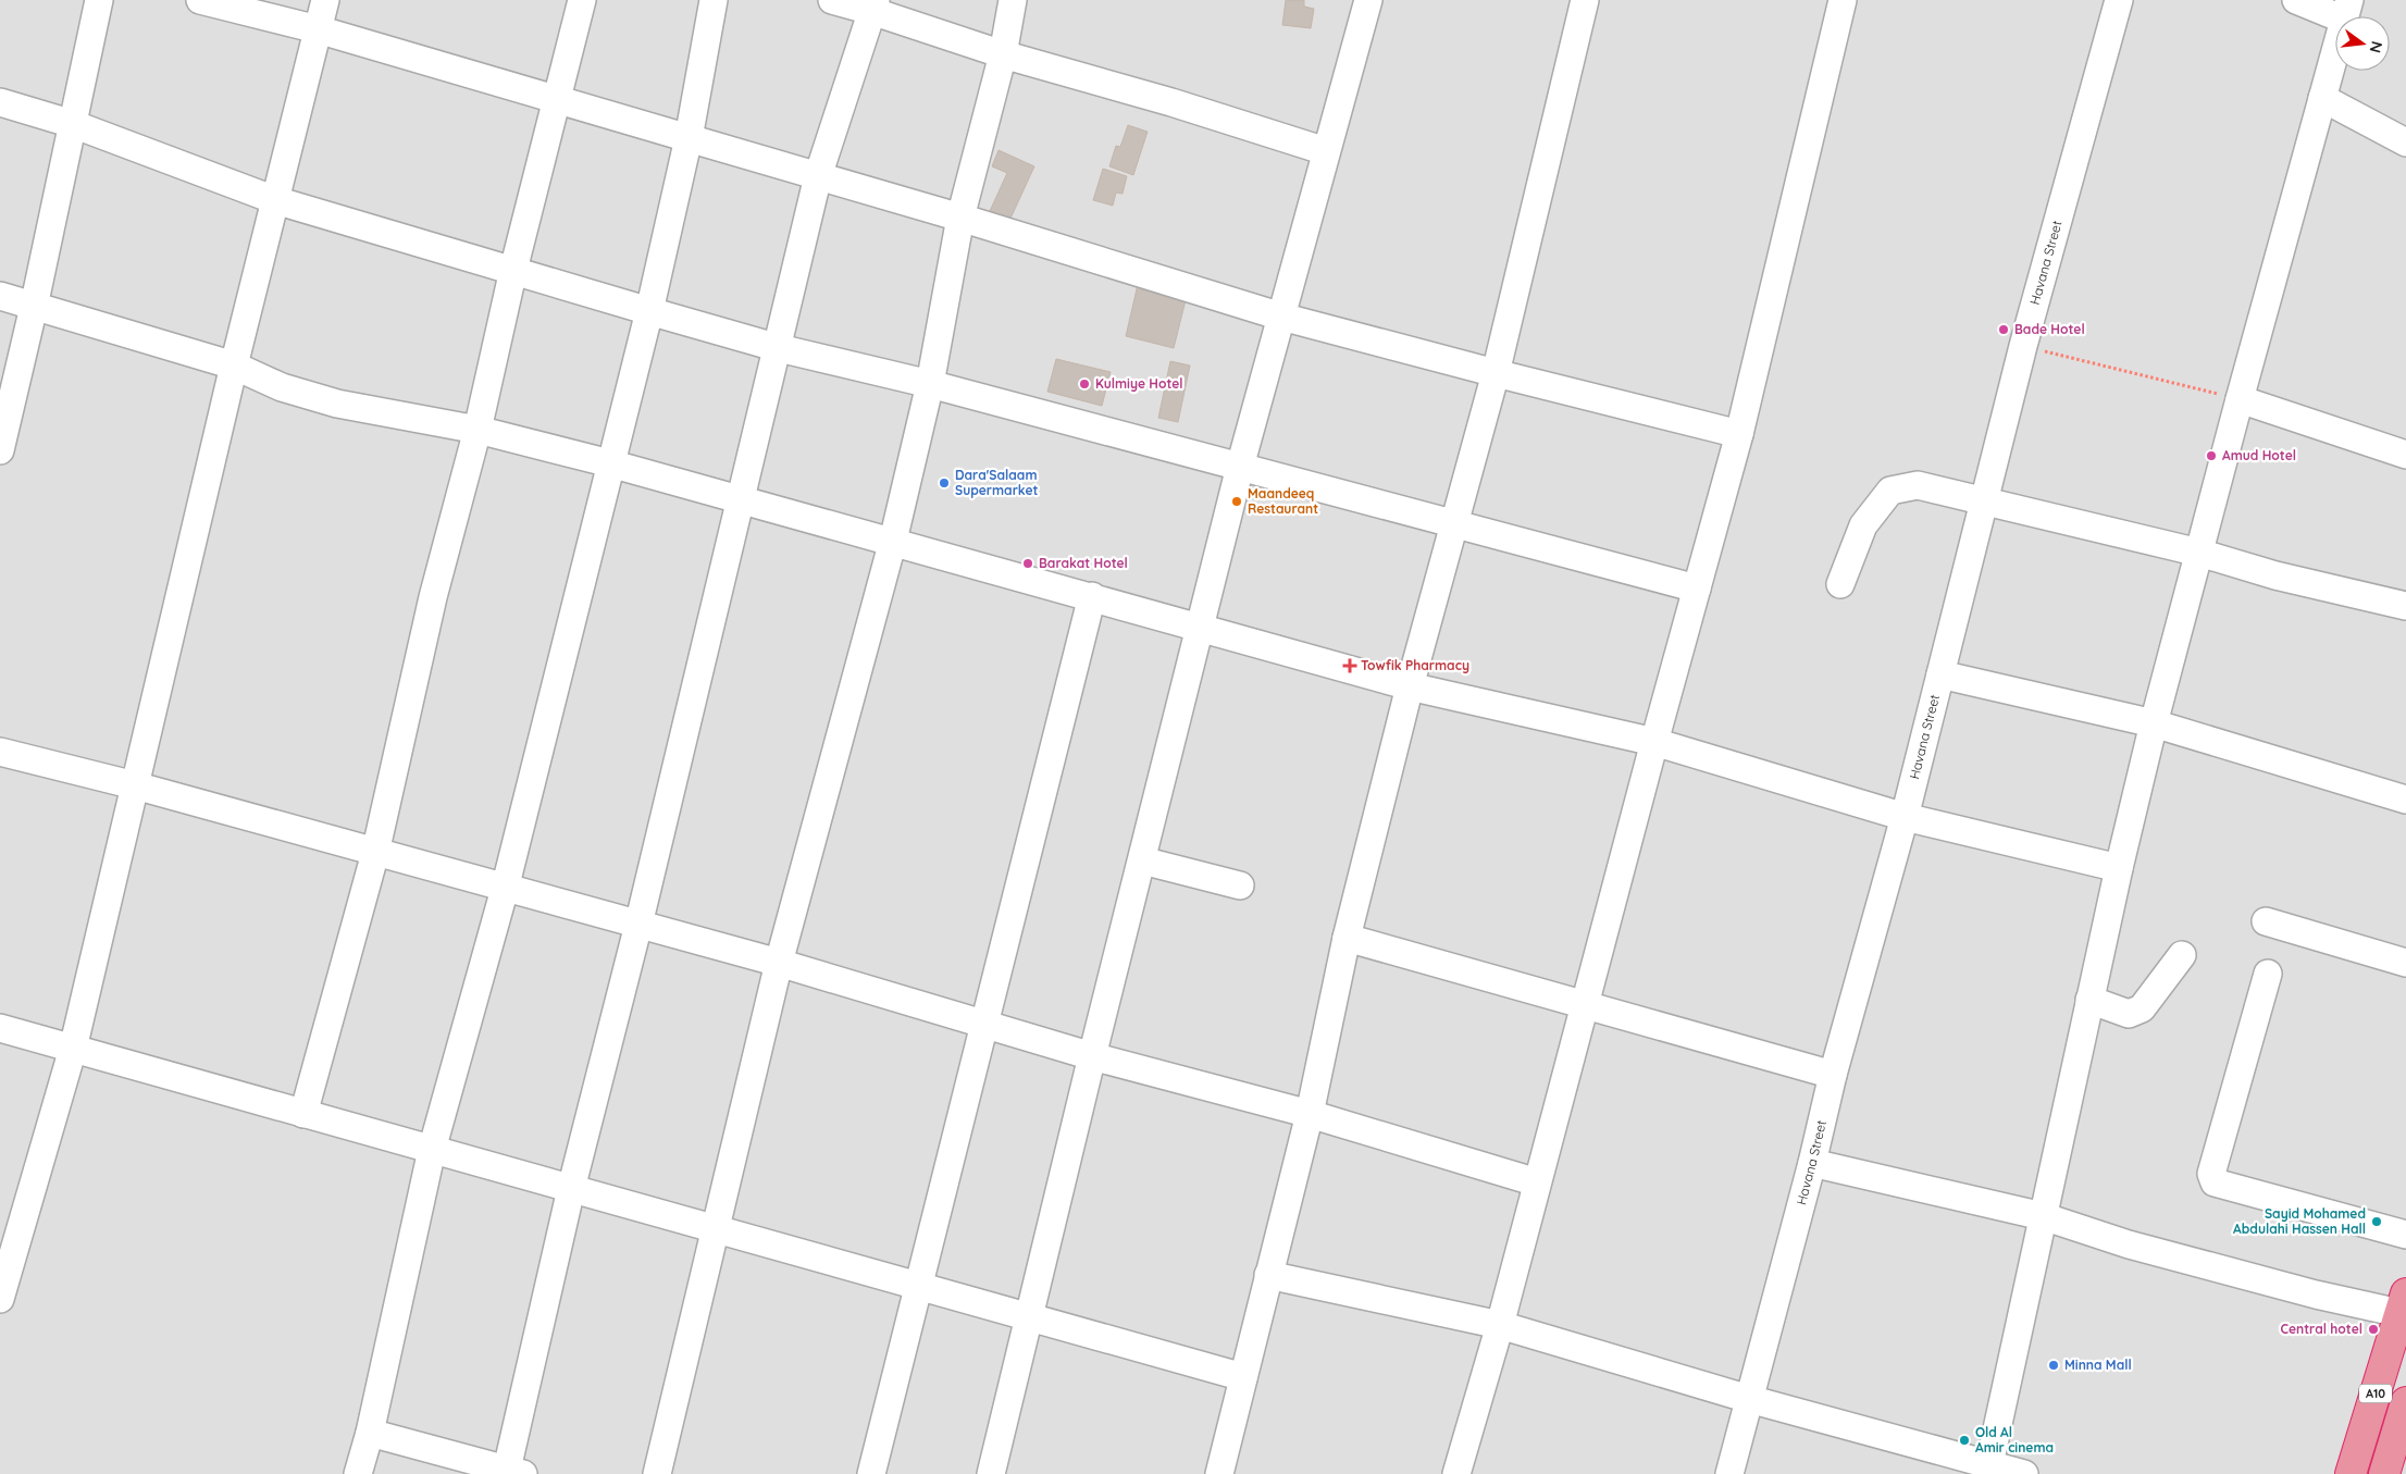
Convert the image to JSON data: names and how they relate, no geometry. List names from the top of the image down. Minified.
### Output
{"streets":{"highway":["A10"],"street":["Havana Street"]},"places":{"other":["Bade Hotel","Kulmiye Hotel","Amud Hotel","Dara'Salaam Supermarket","Maandeeq Restaurant","Barakat Hotel","Sayid Mohamed Abdulahi Hassen Hall","Central hotel","Minna Mall","Old Al Amir cinema"],"health":["Towfik Pharmacy"]},"north":"right"}
